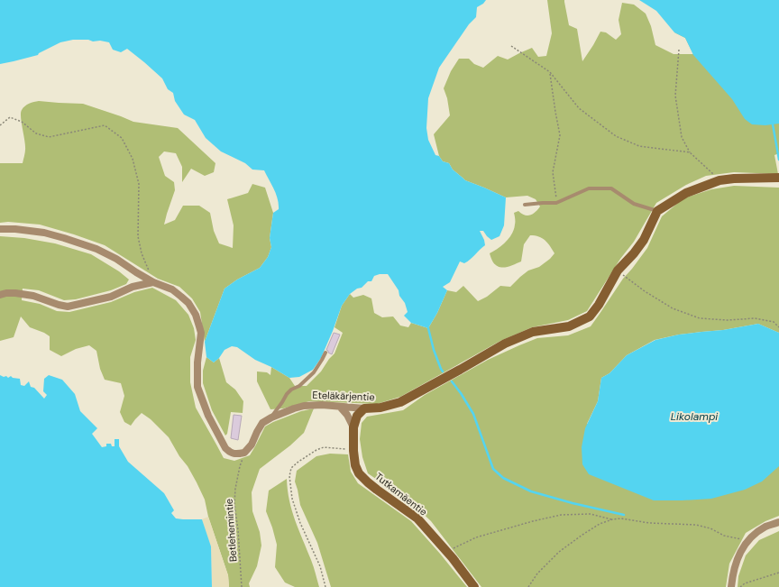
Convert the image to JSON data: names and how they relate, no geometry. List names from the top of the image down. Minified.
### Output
{"streets":{"street":["Eteläkärjentie","Tutkamäentie"],"path":["Betlehemintie"]},"crossings":[["Eteläkärjentie","Tutkamäentie"],["Eteläkärjentie","Betlehemintie"]],"water":["Likolampi"]}
